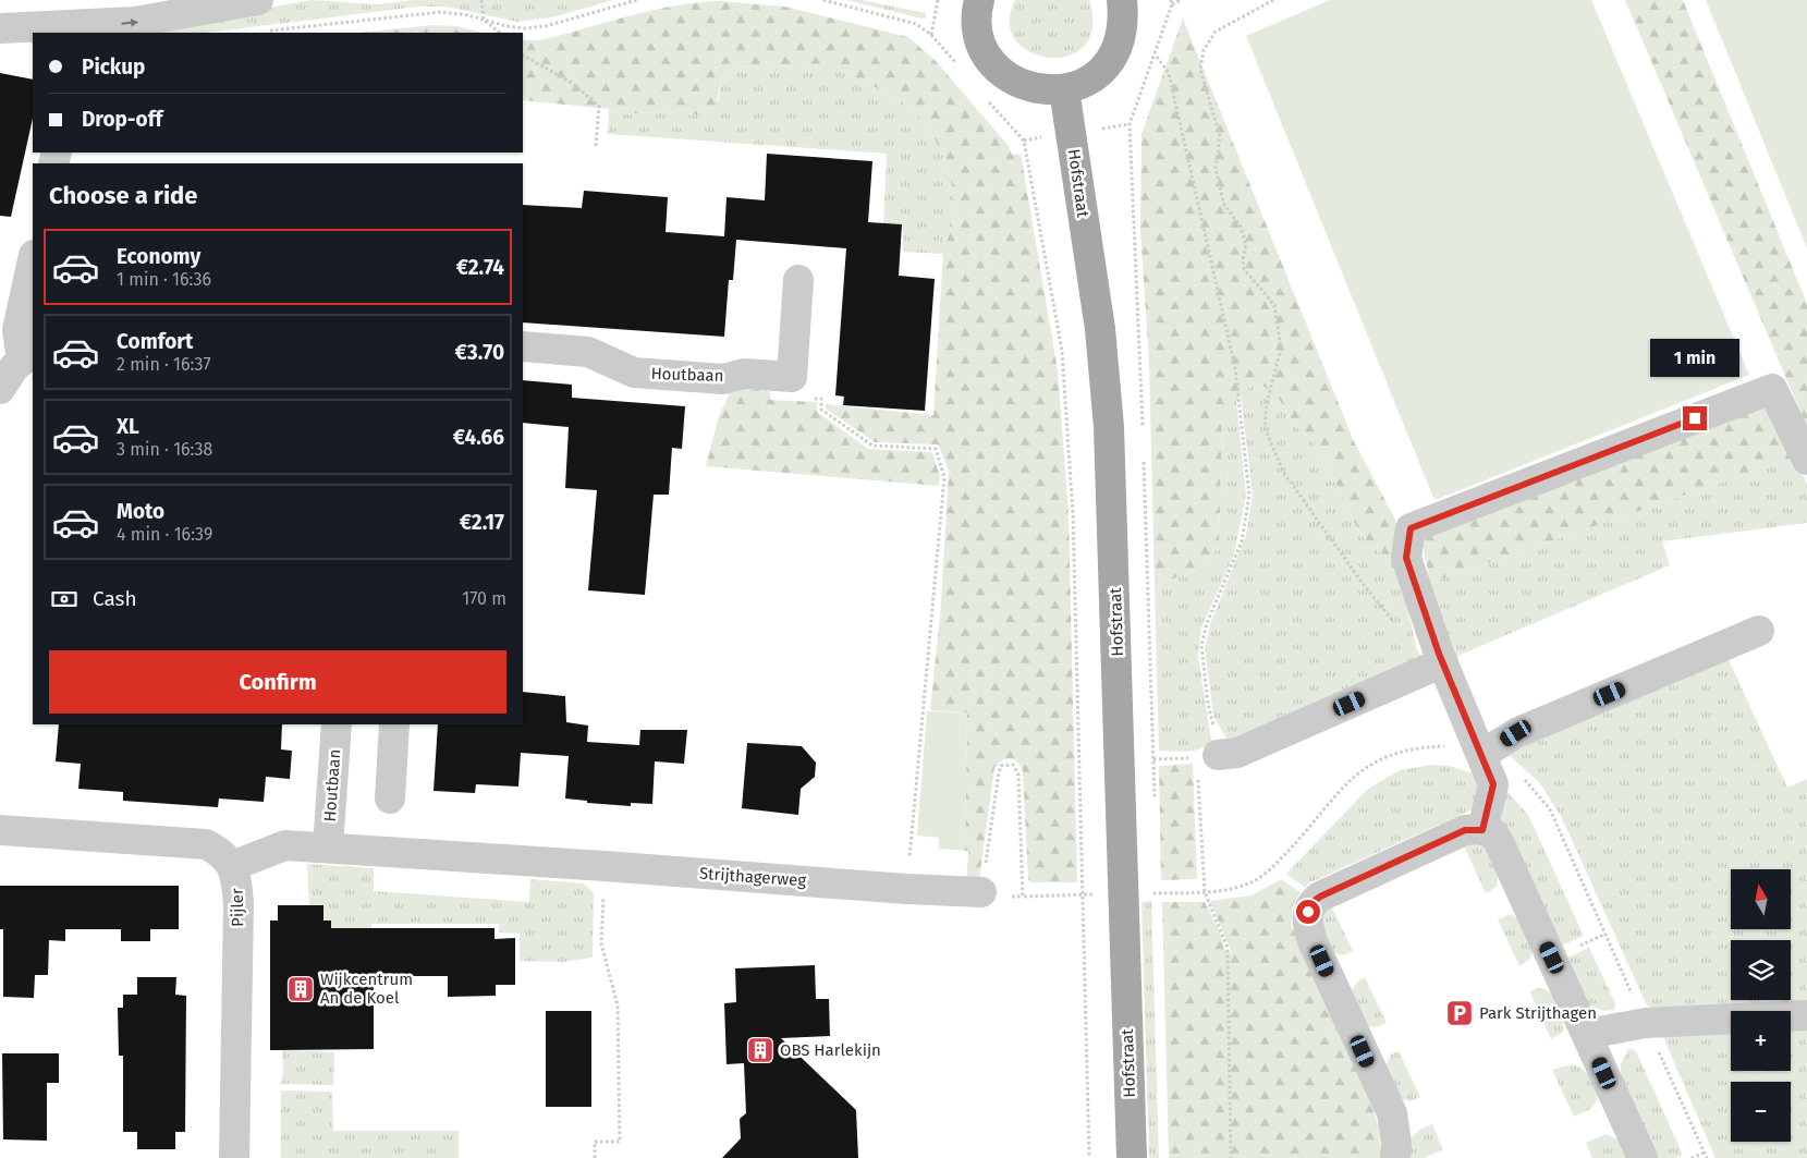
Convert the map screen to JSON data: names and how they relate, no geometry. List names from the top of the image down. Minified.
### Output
{"streets":{"main road":["Hofstraat"],"street":["Houtbaan","Strijthagerweg","Pijler"]},"crossings":[["Houtbaan","Strijthagerweg"],["Strijthagerweg","Pijler"]],"places":{"building":["Wijkcentrum An de Koel","OBS Harlekijn"],"parking":["Park Strijthagen"]},"north":"top","page":{"banner":["Pickup","Drop-off"],"heading":"Choose a ride","list":[{"name":"Economy","note":"1 min · 16:36","value":"€2.74"},{"name":"Comfort","note":"2 min · 16:37","value":"€3.70"},{"name":"XL","note":"3 min · 16:38","value":"€4.66"},{"name":"Moto","note":"4 min · 16:39","value":"€2.17"}],"bubble":"1 min","pay":["Cash","170 m"],"buttons":"Confirm","map_buttons":["+","−"]}}
